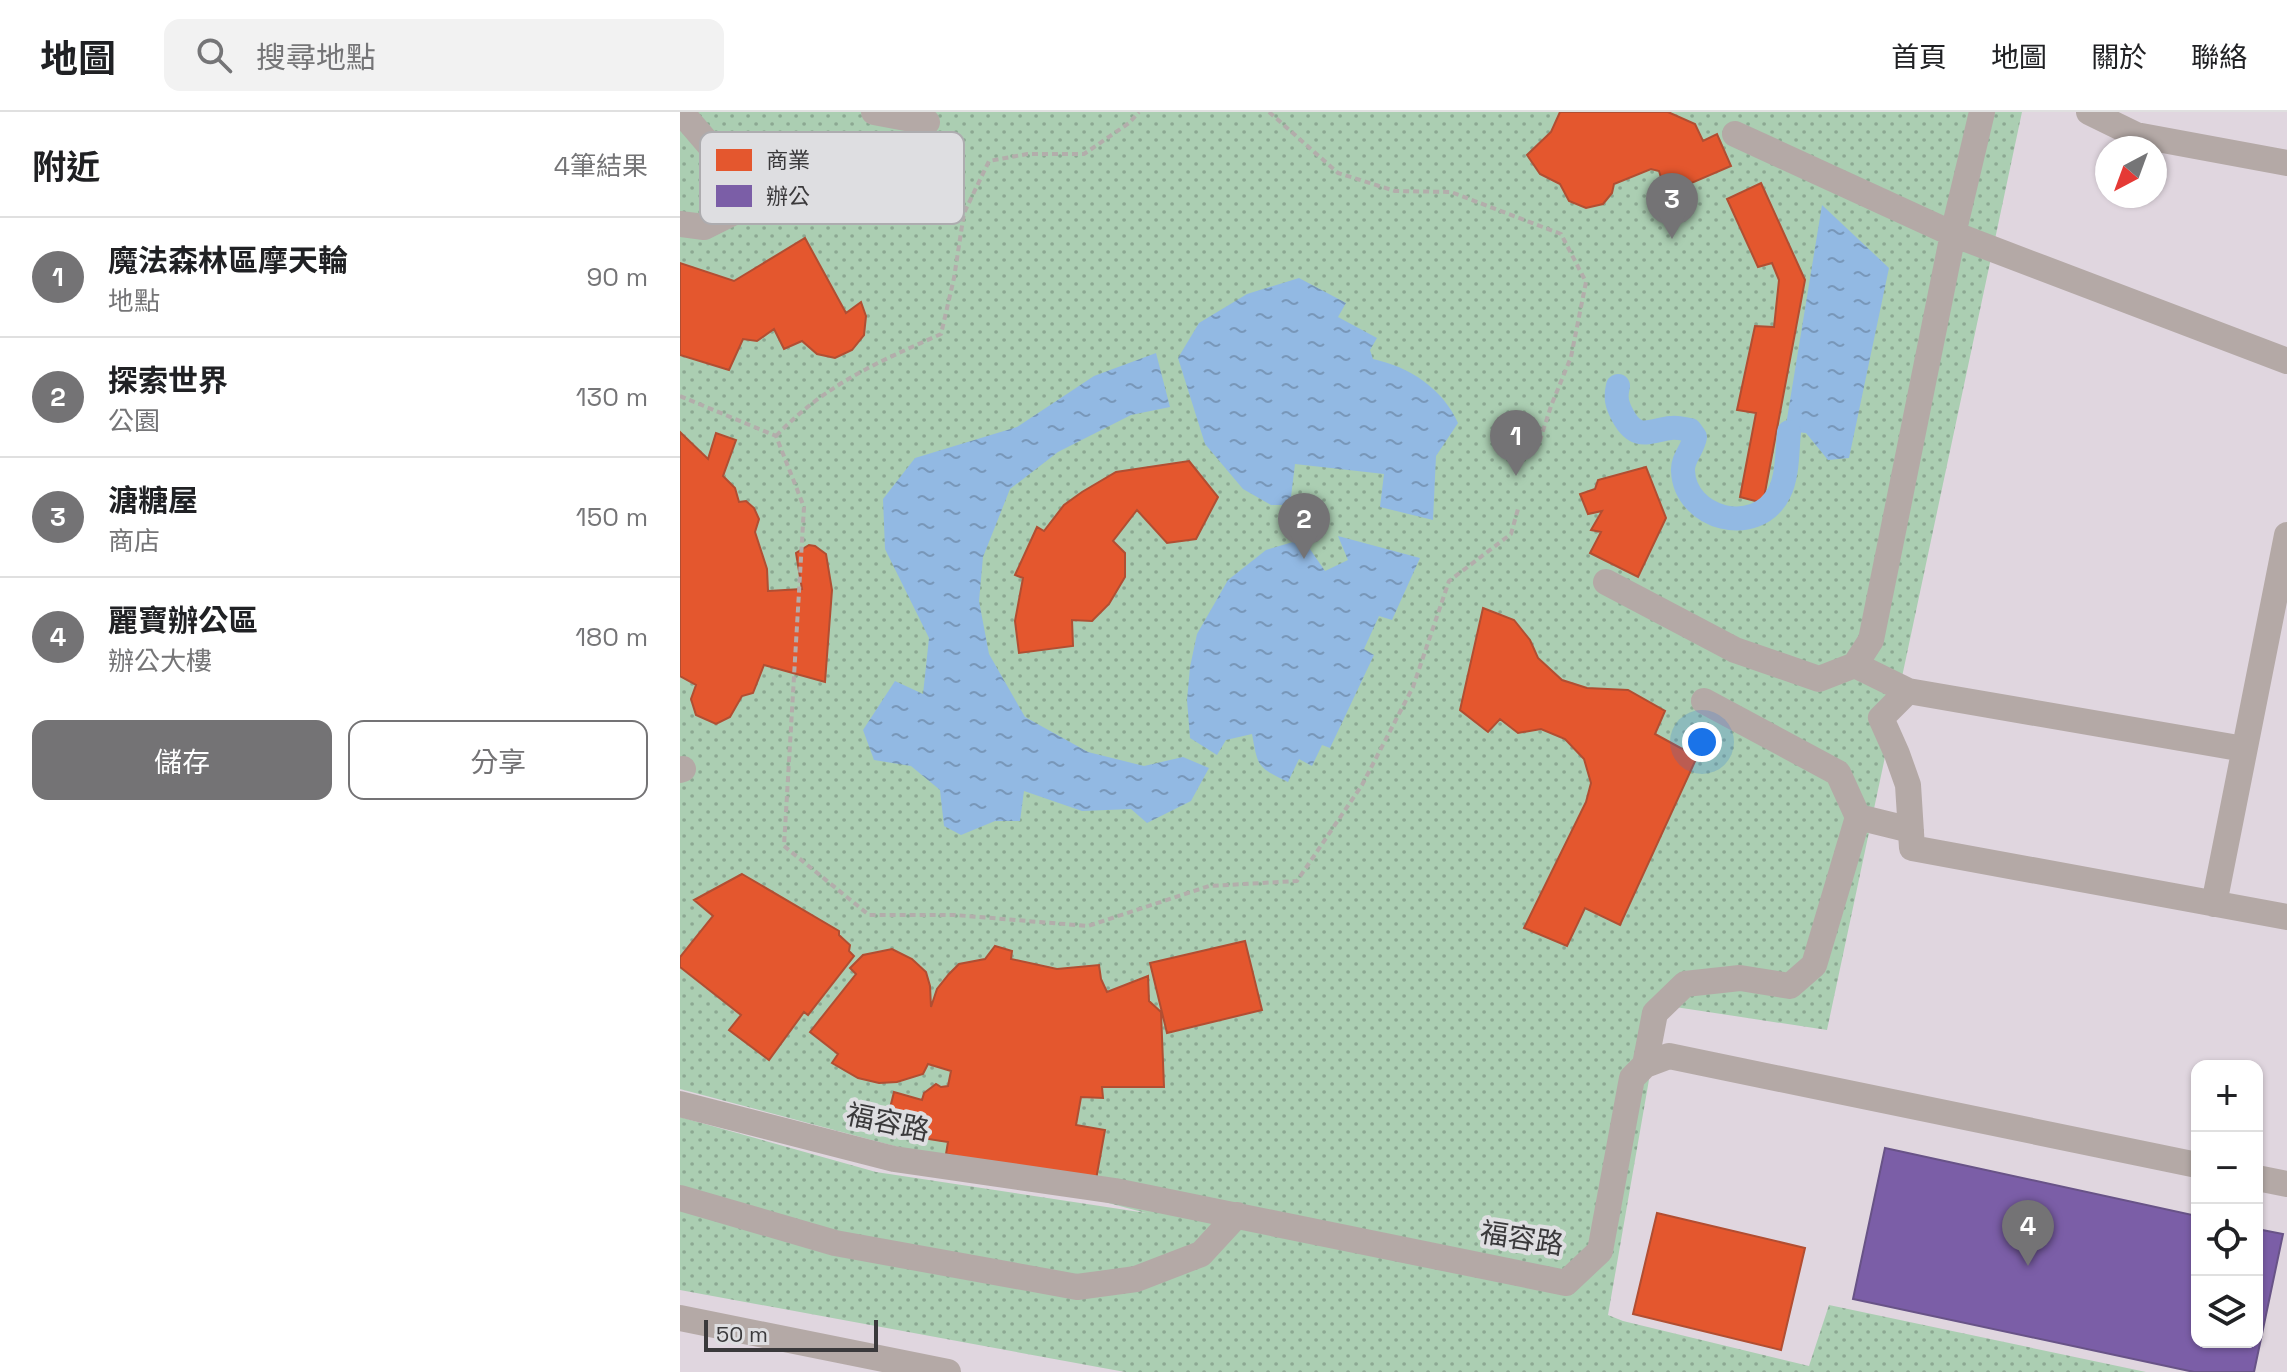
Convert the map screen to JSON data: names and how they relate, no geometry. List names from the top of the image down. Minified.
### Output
{"streets":{"street":["福容路"]},"legend":["商業","辦公"],"scale_bar":"50 m","north":"bottom left","page":{"header":"地圖","search":"搜尋地點","nav":["首頁","地圖","關於","聯絡"],"heading":["附近","4筆結果"],"pins":["3","1","2","4"],"list":[{"mark":"1","name":"魔法森林區摩天輪","note":"地點","value":"90 m"},{"mark":"2","name":"探索世界","note":"公園","value":"130 m"},{"mark":"3","name":"溏糖屋","note":"商店","value":"150 m"},{"mark":"4","name":"麗寶辦公區","note":"辦公大樓","value":"180 m"}],"buttons":["儲存","分享"],"map_buttons":["+","−"],"scale":"50 m"}}
